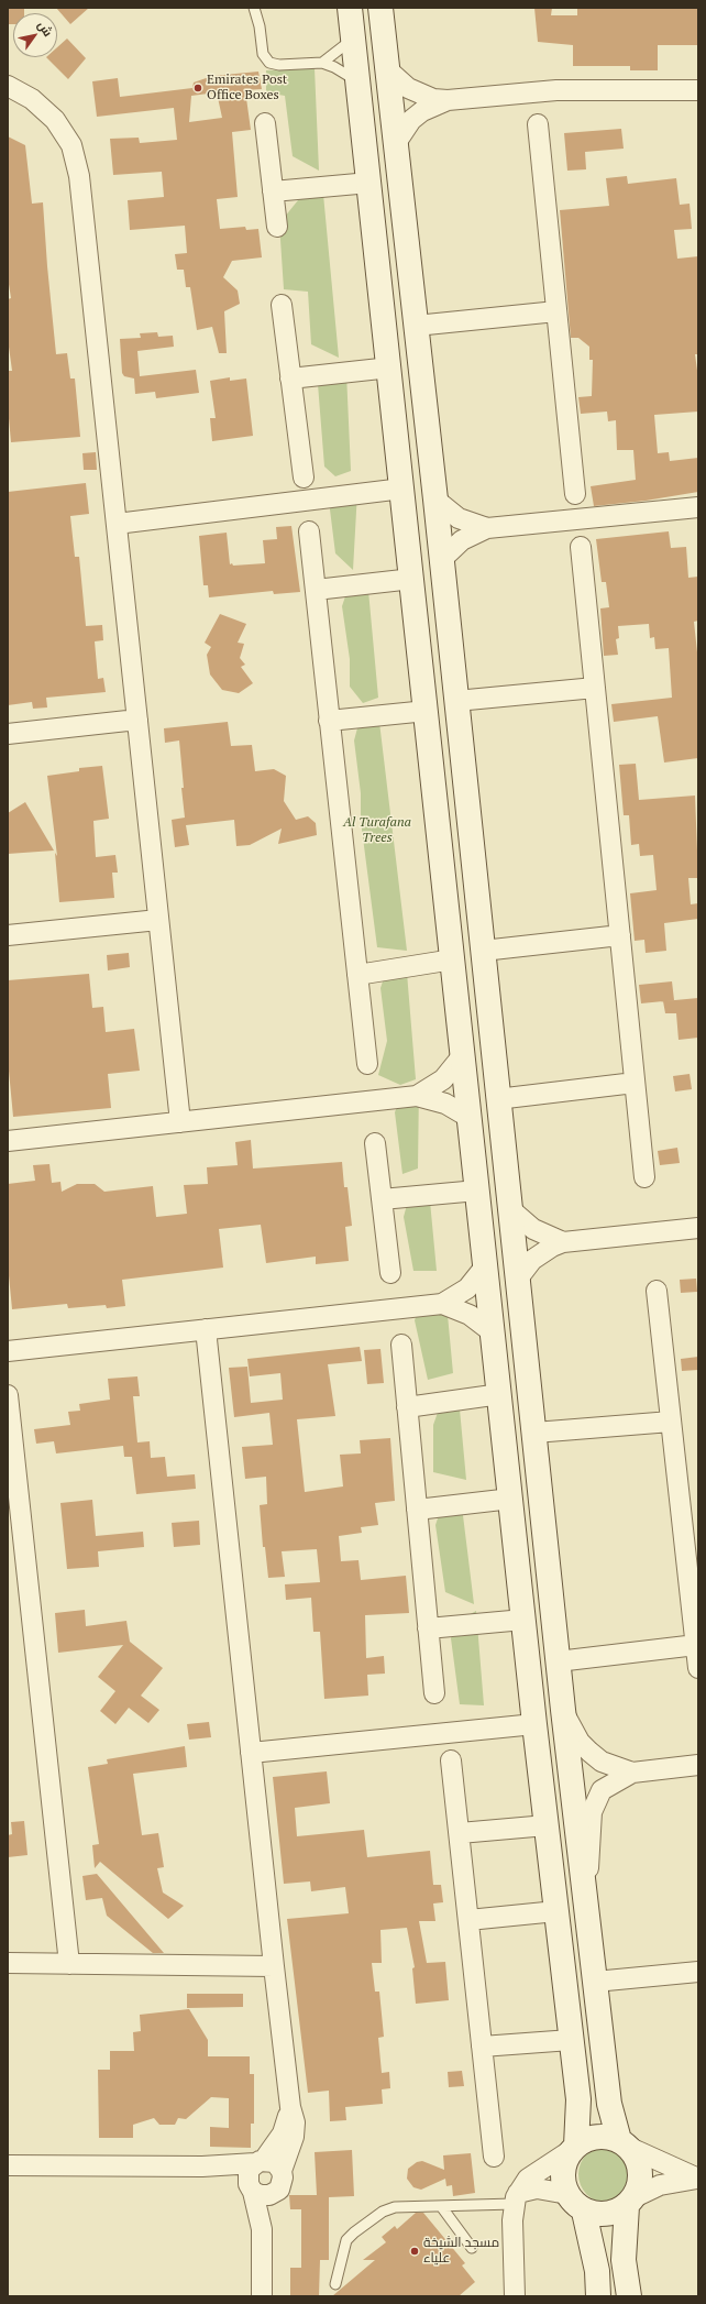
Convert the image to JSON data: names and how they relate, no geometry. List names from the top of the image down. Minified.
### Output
{"parks":["Al Turafana Trees"],"places":["Emirates Post Office Boxes","مسجد الشيخة علياء"],"north":"top right"}
